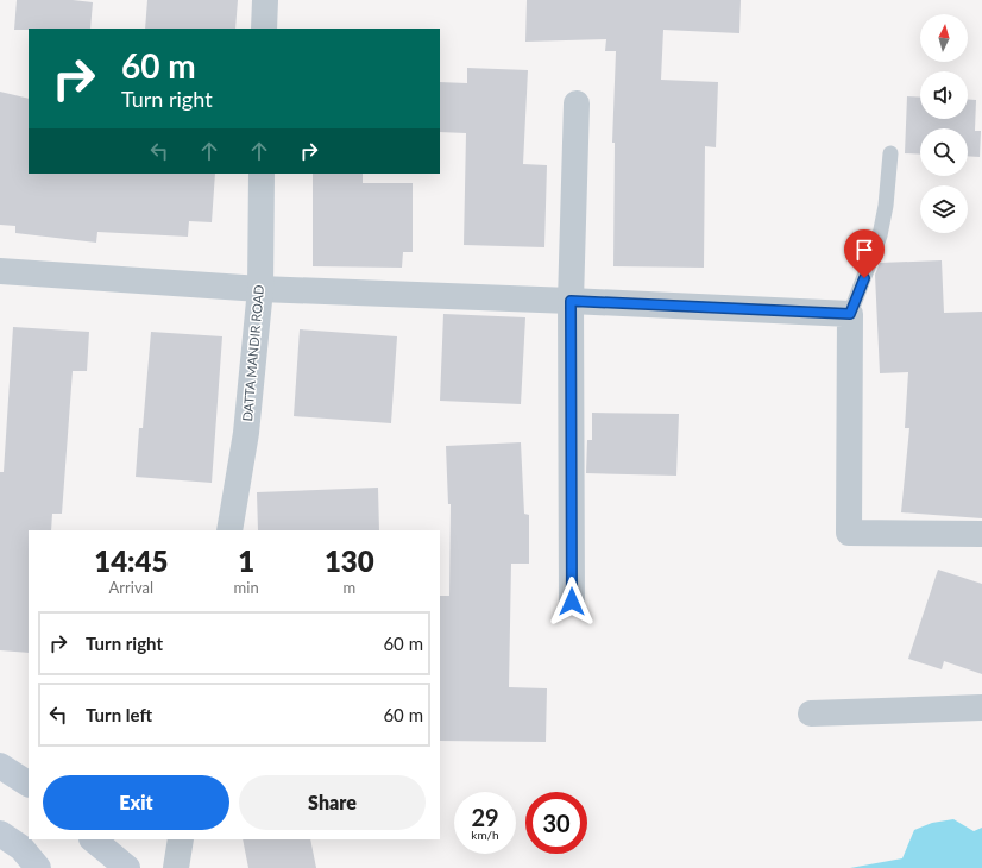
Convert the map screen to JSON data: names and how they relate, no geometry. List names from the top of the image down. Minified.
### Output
{"streets":{"street":["DATTA MANDIR ROAD"]},"north":"top","page":{"turn":["60 m","Turn right"],"eta":["14:45","Arrival","1","min","130","m"],"list":[{"name":"Turn right","value":"60 m"},{"name":"Turn left","value":"60 m"}],"buttons":["Exit","Share"],"speed":"29 km/h","limit":"30"}}
